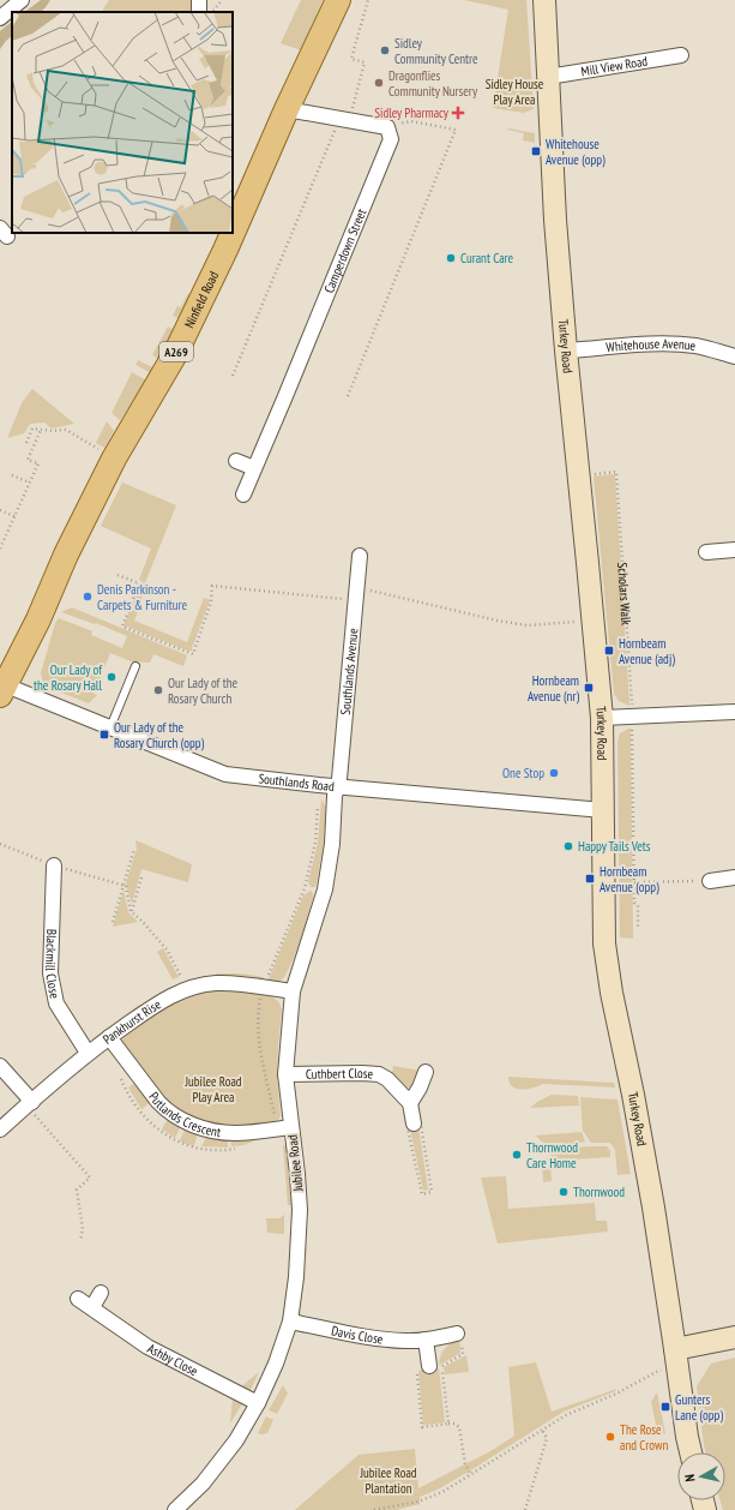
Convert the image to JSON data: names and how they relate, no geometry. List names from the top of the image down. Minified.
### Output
{"streets":{"main road":["Ninfield Road","A269"],"street":["Mill View Road","Camperdown Street","Turkey Road","Whitehouse Avenue","Southlands Avenue","Southlands Road","Blackmill Close","Pankhurst Rise","Cuthbert Close","Putlands Crescent","Jubilee Road","Davis Close","Ashby Close"],"path":["Scholars Walk"]},"crossings":[["Mill View Road","Turkey Road"],["Ninfield Road","Southlands Road"],["Turkey Road","Whitehouse Avenue"],["Turkey Road","Southlands Road"],["Southlands Avenue","Southlands Road"],["Southlands Avenue","Jubilee Road"],["Southlands Road","Jubilee Road"],["Blackmill Close","Pankhurst Rise"],["Pankhurst Rise","Putlands Crescent"],["Pankhurst Rise","Jubilee Road"],["Cuthbert Close","Jubilee Road"],["Putlands Crescent","Jubilee Road"],["Jubilee Road","Davis Close"],["Jubilee Road","Ashby Close"]],"parks":["Sidley House Play Area","Jubilee Road Play Area","Jubilee Road Plantation"],"places":{"other":["Sidley Community Centre","Dragonflies Community Nursery","Curant Care","Denis Parkinson - Carpets & Furniture","Our Lady of the Rosary Hall","Our Lady of the Rosary Church","One Stop","Happy Tails Vets","Thornwood Care Home","Thornwood","The Rose and Crown"],"health":["Sidley Pharmacy"],"transit":["Whitehouse Avenue (opp)","Hornbeam Avenue (adj)","Hornbeam Avenue (nr)","Our Lady of the Rosary Church (opp)","Hornbeam Avenue (opp)","Gunters Lane (opp)"]},"north":"left"}
